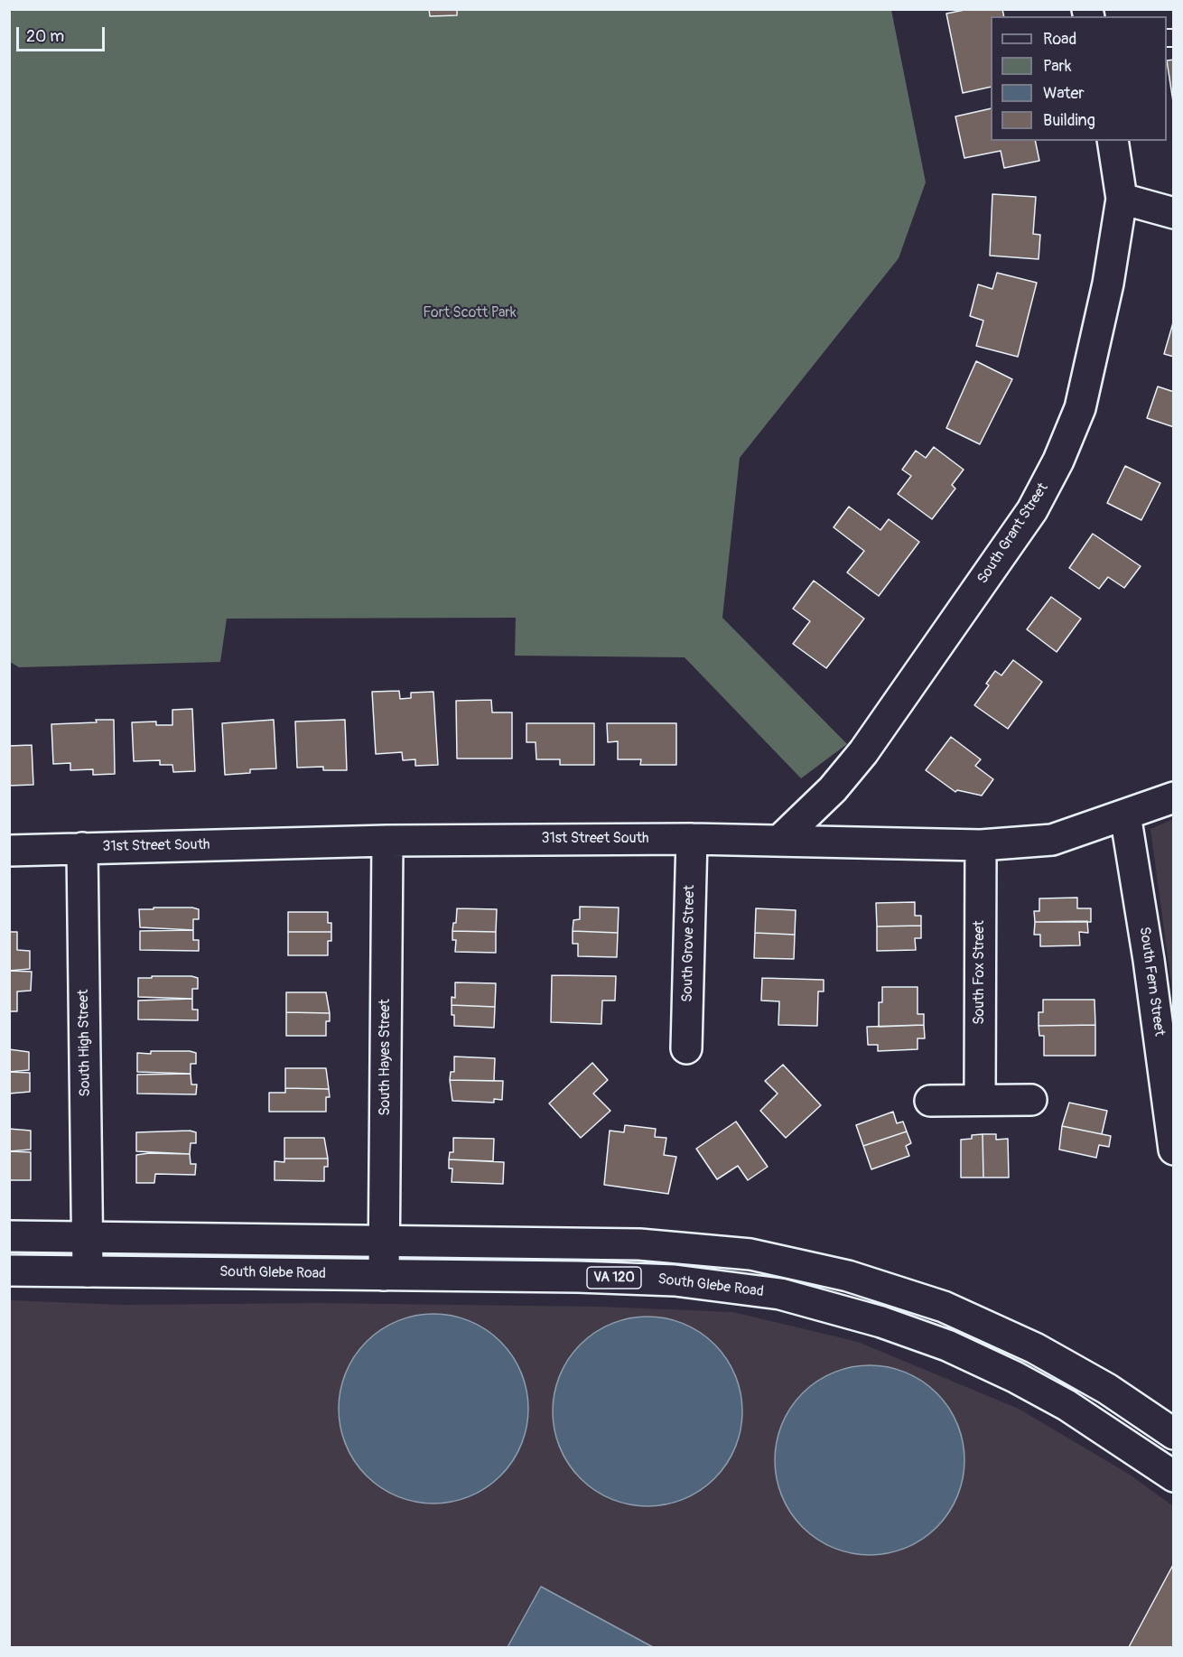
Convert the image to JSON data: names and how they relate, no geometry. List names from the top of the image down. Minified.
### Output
{"streets":{"street":["South Grant Street","31st Street South","South Grove Street","South Fox Street","South Fern Street","South High Street","South Hayes Street","South Glebe Road","VA 120"]},"crossings":[["South Grant Street","31st Street South"],["31st Street South","South Grove Street"],["31st Street South","South Fox Street"],["31st Street South","South Fern Street"],["31st Street South","South High Street"],["31st Street South","South Hayes Street"],["South High Street","South Glebe Road"],["South Hayes Street","South Glebe Road"]],"parks":["Fort Scott Park"],"legend":["Road","Park","Water","Building"],"scale_bar":"20 m"}
